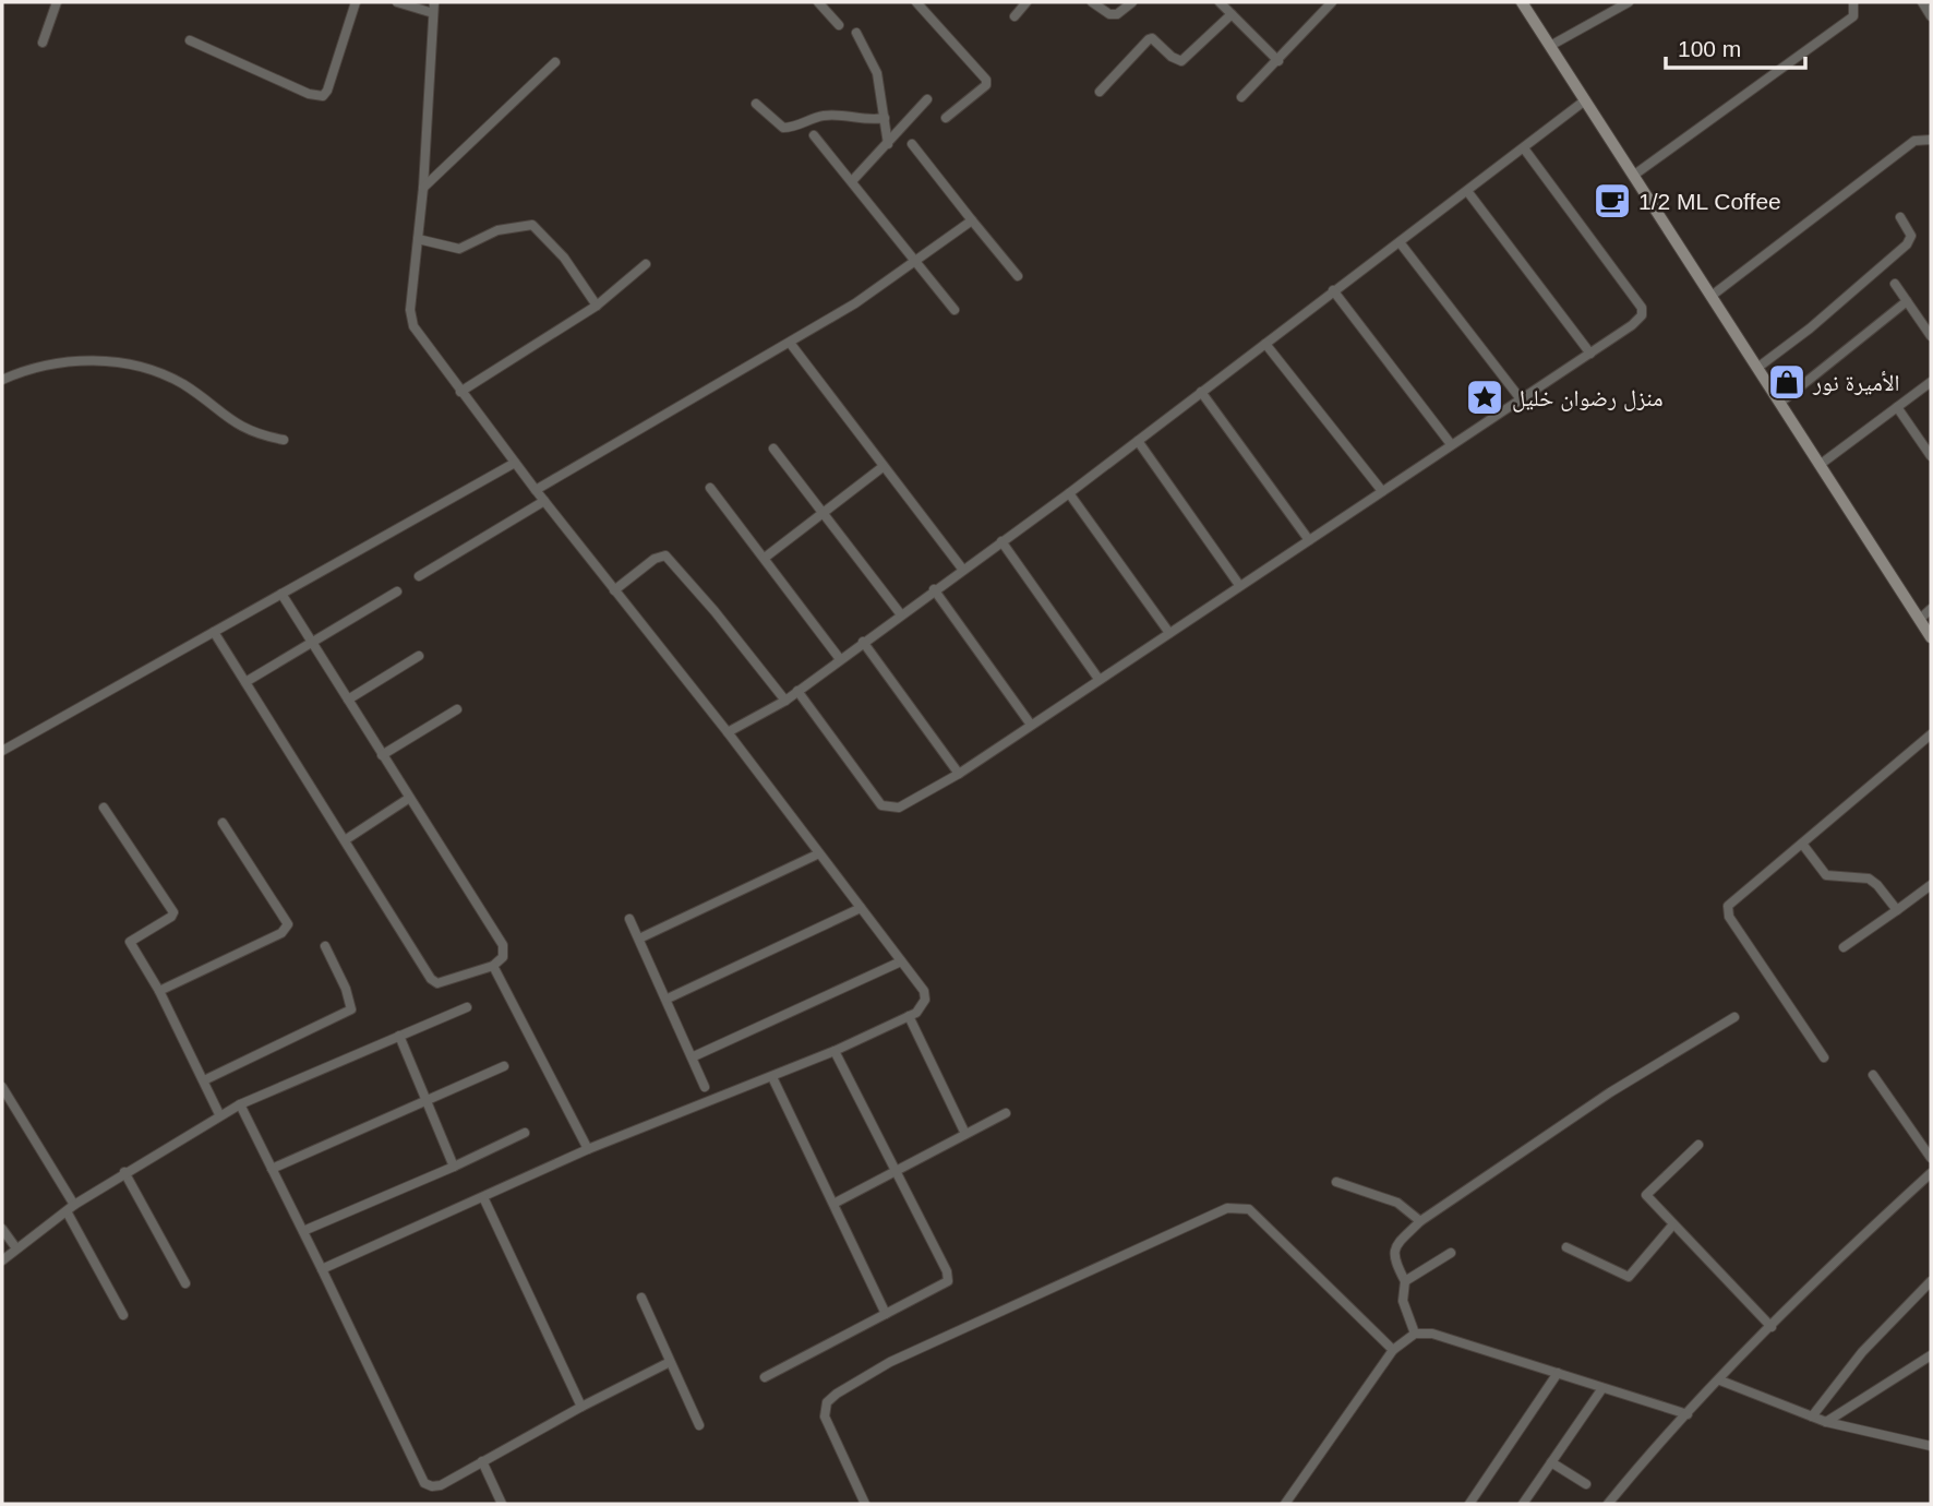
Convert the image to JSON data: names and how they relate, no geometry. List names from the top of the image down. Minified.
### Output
{"places":{"cafe":["1/2 ML Coffee"],"shop":["الأميرة نور"],"place":["منزل رضوان خليل"]},"scale_bar":"100 m"}
